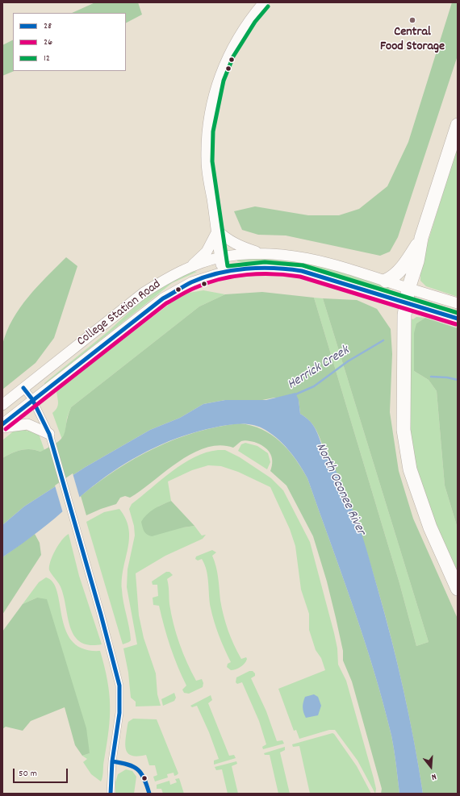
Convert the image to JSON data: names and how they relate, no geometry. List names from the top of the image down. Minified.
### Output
{"streets":{"main road":["College Station Road"]},"water":["Herrick Creek","North Oconee River"],"places":["Central Food Storage"],"lines":["transit line 12","transit line 28","transit line 26"],"legend":["28","26","12"],"scale_bar":"50 m","north":"bottom"}
